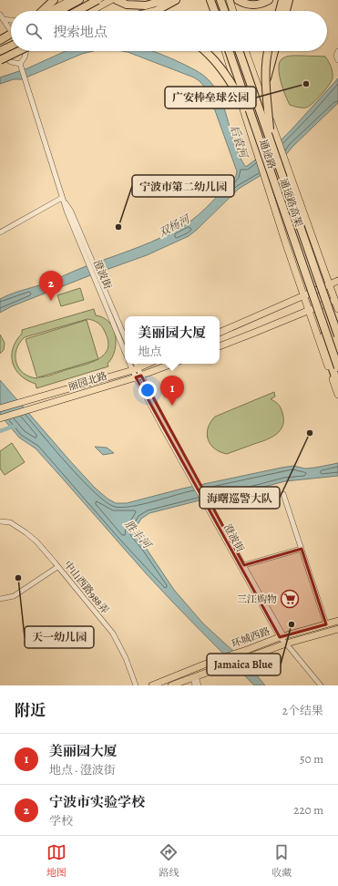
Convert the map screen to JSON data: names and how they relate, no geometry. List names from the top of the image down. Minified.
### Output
{"streets":{"highway":["通途路高架"],"main road":["通途路","丽园北路","环城西路"],"street":["澄波街","中山西路988弄"]},"crossings":[["通途路","通途路高架"],["澄波街","丽园北路"],["澄波街","环城西路"]],"water":["后袁河","双杨河","胜丰河"],"places":{"other":["广安棒垒球公园","宁波市第二幼儿园","海曙巡警大队","天一幼儿园","Jamaica Blue"],"supermarket":["三江购物"]},"page":{"search":"搜索地点","pins":["2","1"],"popup":["美丽园大厦","地点"],"heading":["附近","2个结果"],"list":[{"mark":"1","name":"美丽园大厦","note":"地点 · 澄波街","value":"50 m"},{"mark":"2","name":"宁波市实验学校","note":"学校","value":"220 m"}],"nav":["地图","路线","收藏"]}}
